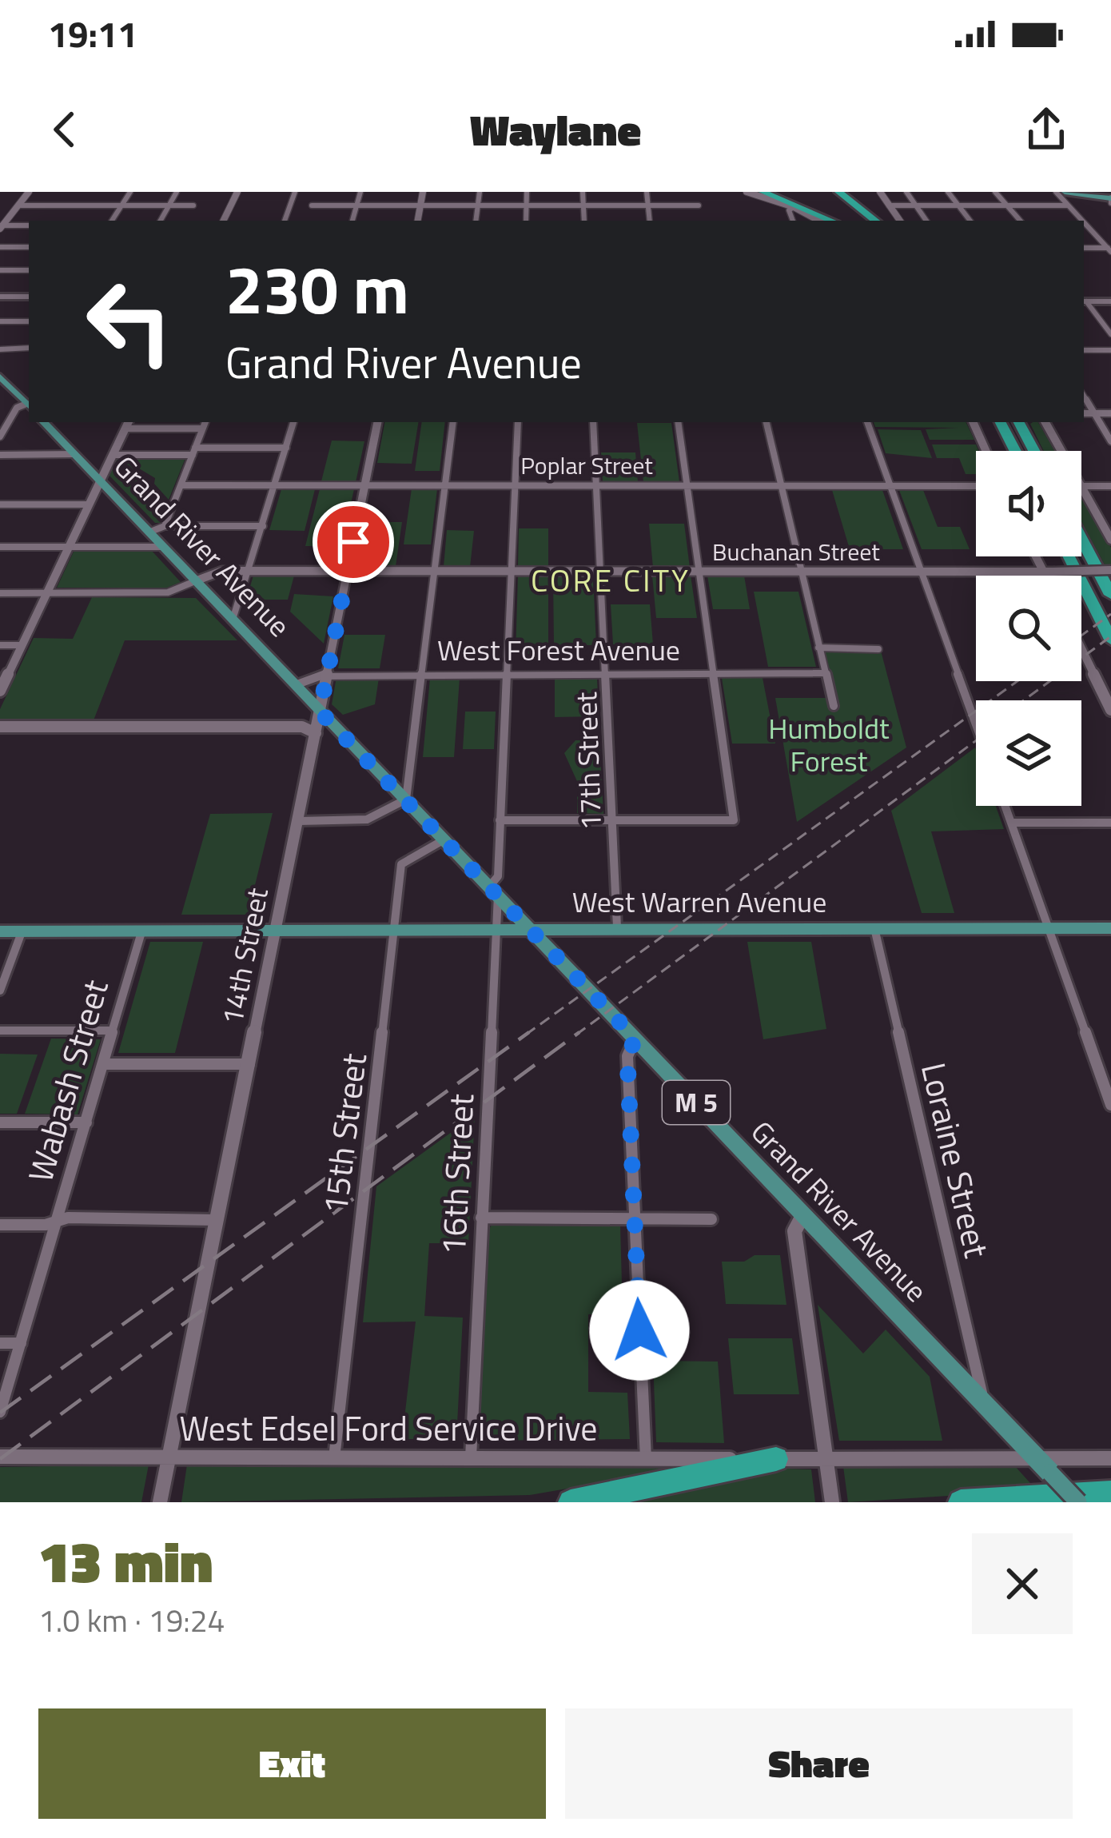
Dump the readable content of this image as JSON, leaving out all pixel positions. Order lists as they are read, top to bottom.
{
  "streets": {
    "main road": ["Grand River Avenue", "West Warren Avenue", "M 5"],
    "street": [
      "Poplar Street",
      "Buchanan Street",
      "West Forest Avenue",
      "17th Street",
      "14th Street",
      "Wabash Street",
      "15th Street",
      "Loraine Street",
      "16th Street",
      "West Edsel Ford Service Drive"
    ]
  },
  "crossings": [
    ["Poplar Street", "17th Street"],
    ["Poplar Street", "14th Street"],
    ["Poplar Street", "16th Street"],
    ["Grand River Avenue", "Buchanan Street"],
    ["Grand River Avenue", "West Forest Avenue"],
    ["Grand River Avenue", "West Warren Avenue"],
    ["Grand River Avenue", "14th Street"],
    ["Grand River Avenue", "15th Street"],
    ["Grand River Avenue", "Loraine Street"],
    ["Grand River Avenue", "16th Street"],
    ["Grand River Avenue", "West Edsel Ford Service Drive"],
    ["Buchanan Street", "17th Street"],
    ["Buchanan Street", "14th Street"],
    ["Buchanan Street", "16th Street"],
    ["West Forest Avenue", "17th Street"],
    ["West Forest Avenue", "14th Street"],
    ["West Forest Avenue", "16th Street"],
    ["17th Street", "West Warren Avenue"],
    ["West Warren Avenue", "14th Street"],
    ["West Warren Avenue", "Wabash Street"],
    ["West Warren Avenue", "15th Street"],
    ["West Warren Avenue", "Loraine Street"],
    ["West Warren Avenue", "16th Street"],
    ["14th Street", "West Edsel Ford Service Drive"],
    ["15th Street", "West Edsel Ford Service Drive"],
    ["16th Street", "West Edsel Ford Service Drive"]
  ],
  "districts": ["CORE CITY"],
  "parks": ["Humboldt Forest"],
  "page": {
    "status": "19:11",
    "header": "Waylane",
    "turn": ["230 m", "Grand River Avenue"],
    "heading": ["13 min", "1.0 km · 19:24"],
    "buttons": ["Exit", "Share"]
  }
}
